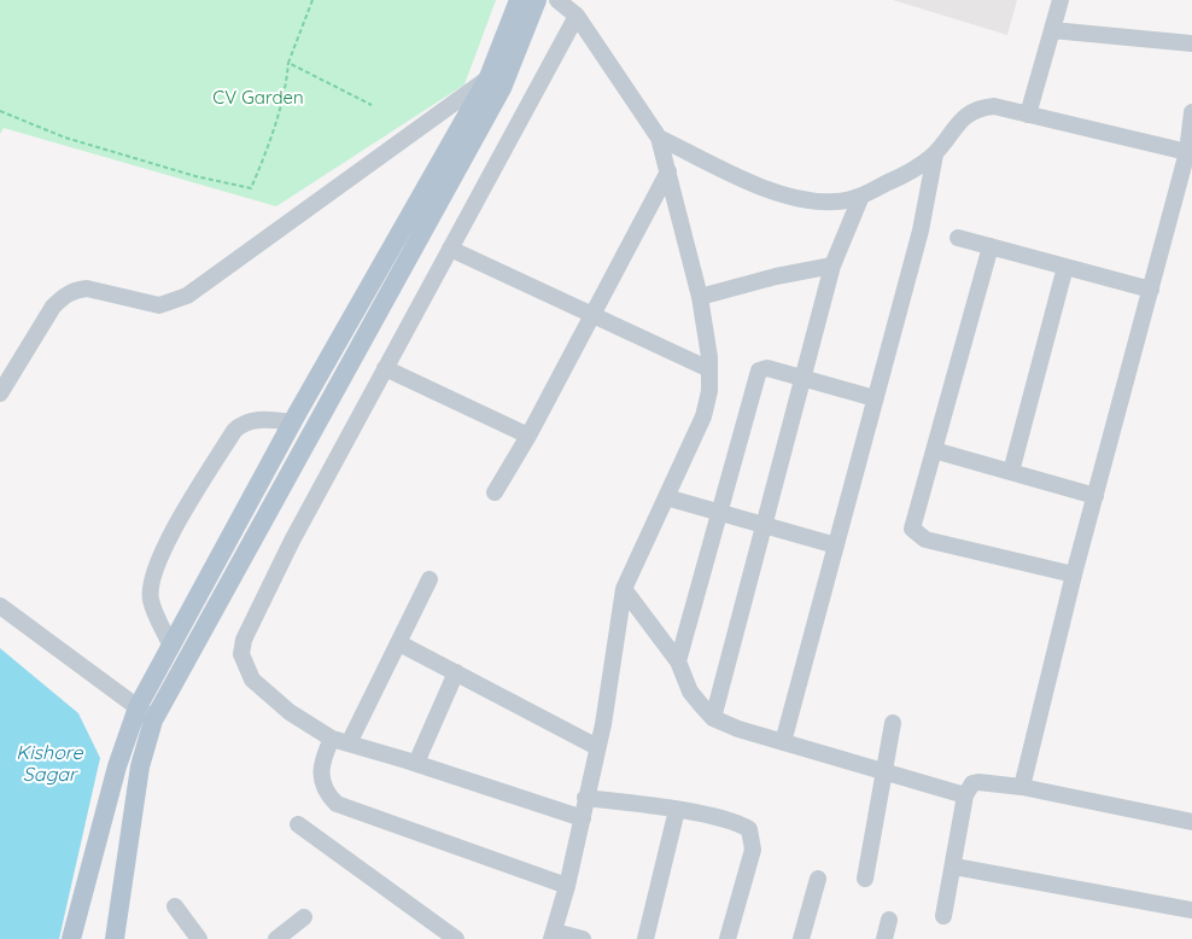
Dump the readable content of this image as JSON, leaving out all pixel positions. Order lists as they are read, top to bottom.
{
  "water": ["Kishore Sagar"],
  "parks": ["CV Garden"]
}
